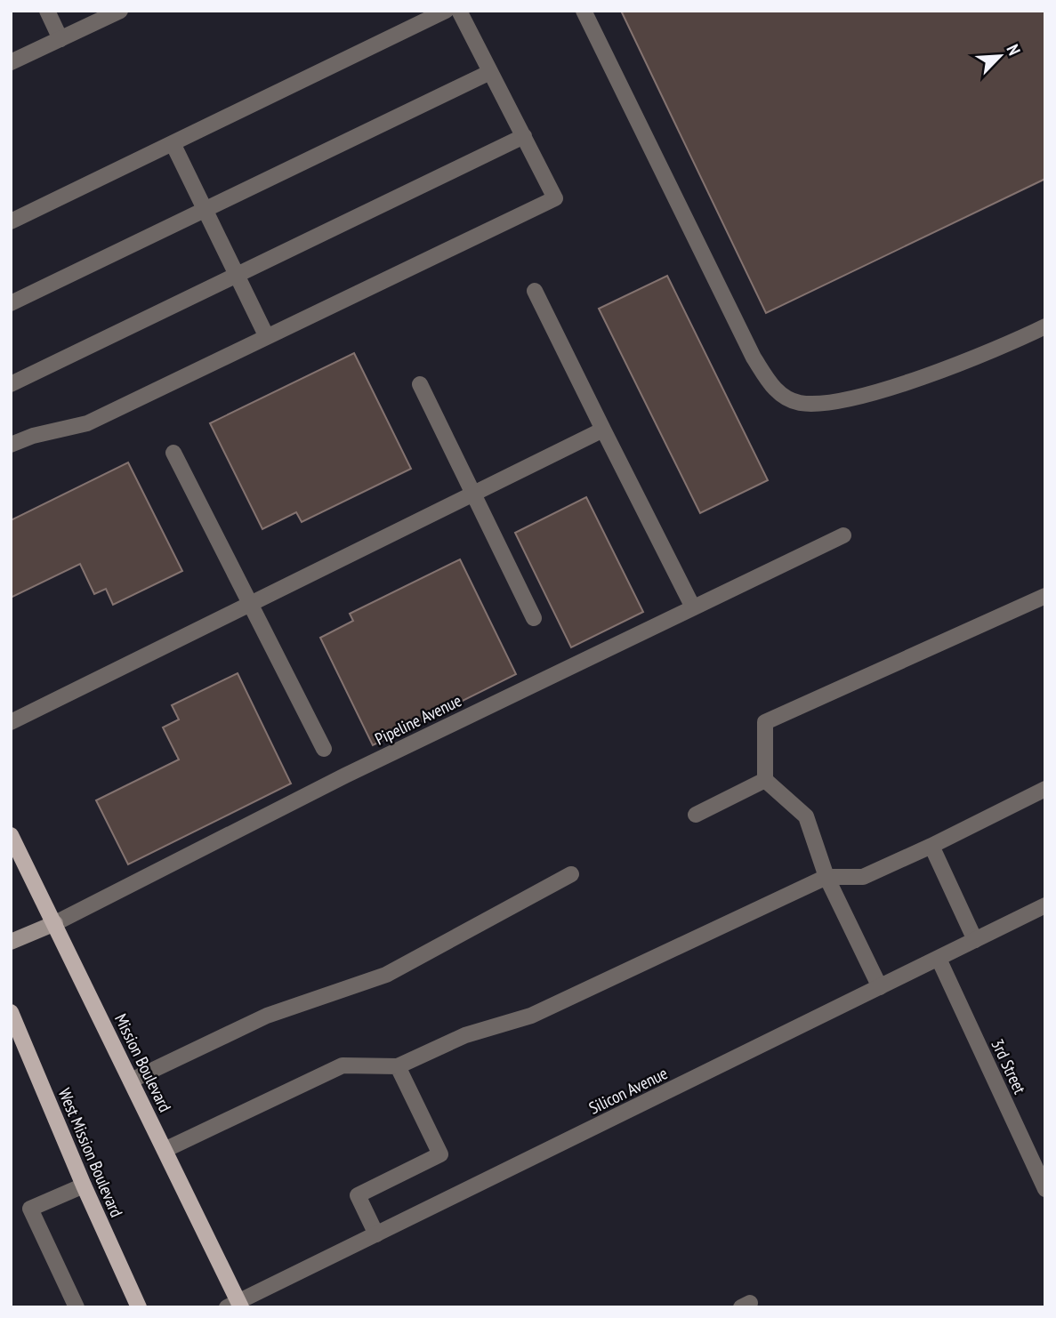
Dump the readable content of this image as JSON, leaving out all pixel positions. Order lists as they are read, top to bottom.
{
  "streets": {
    "main road": ["Mission Boulevard", "West Mission Boulevard"],
    "street": ["Pipeline Avenue", "3rd Street", "Silicon Avenue"]
  },
  "crossings": [
    ["Pipeline Avenue", "Mission Boulevard"],
    ["Mission Boulevard", "Silicon Avenue"],
    ["3rd Street", "Silicon Avenue"]
  ],
  "north": "top right"
}
